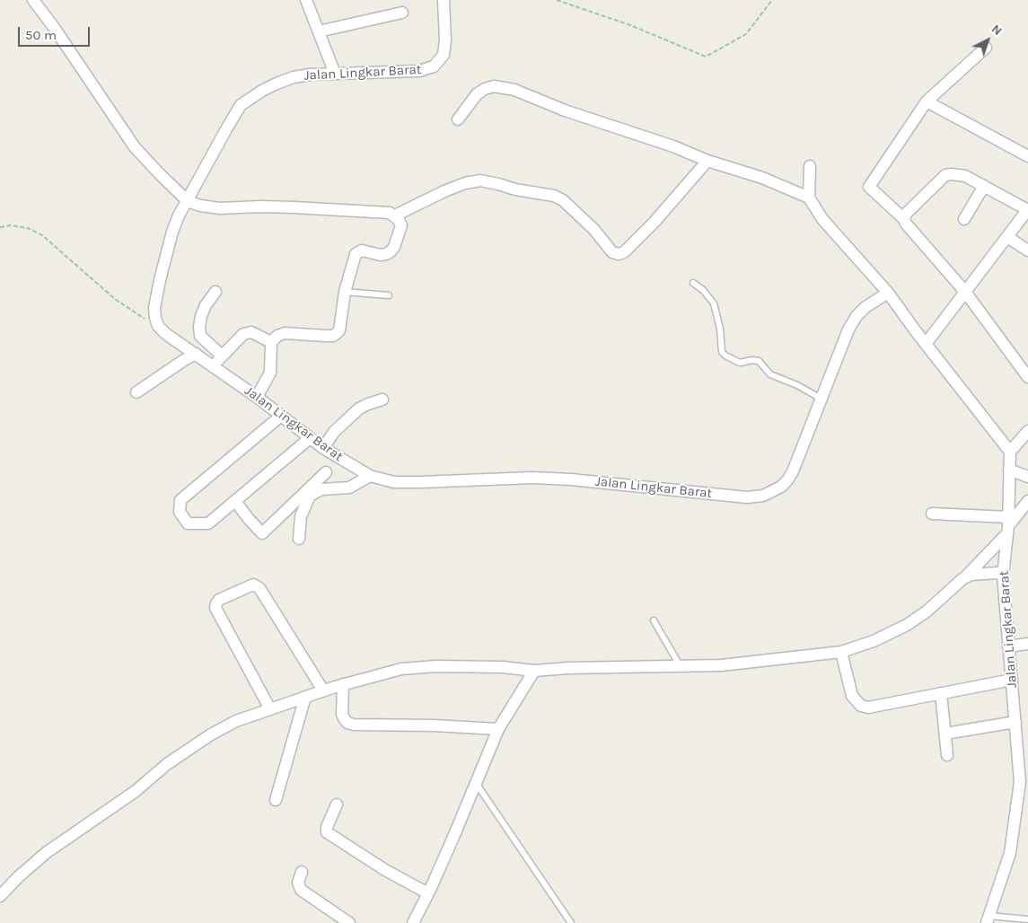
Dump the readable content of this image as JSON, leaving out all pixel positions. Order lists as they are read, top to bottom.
{
  "streets": {
    "street": ["Jalan Lingkar Barat"]
  },
  "scale_bar": "50 m",
  "north": "top right"
}
